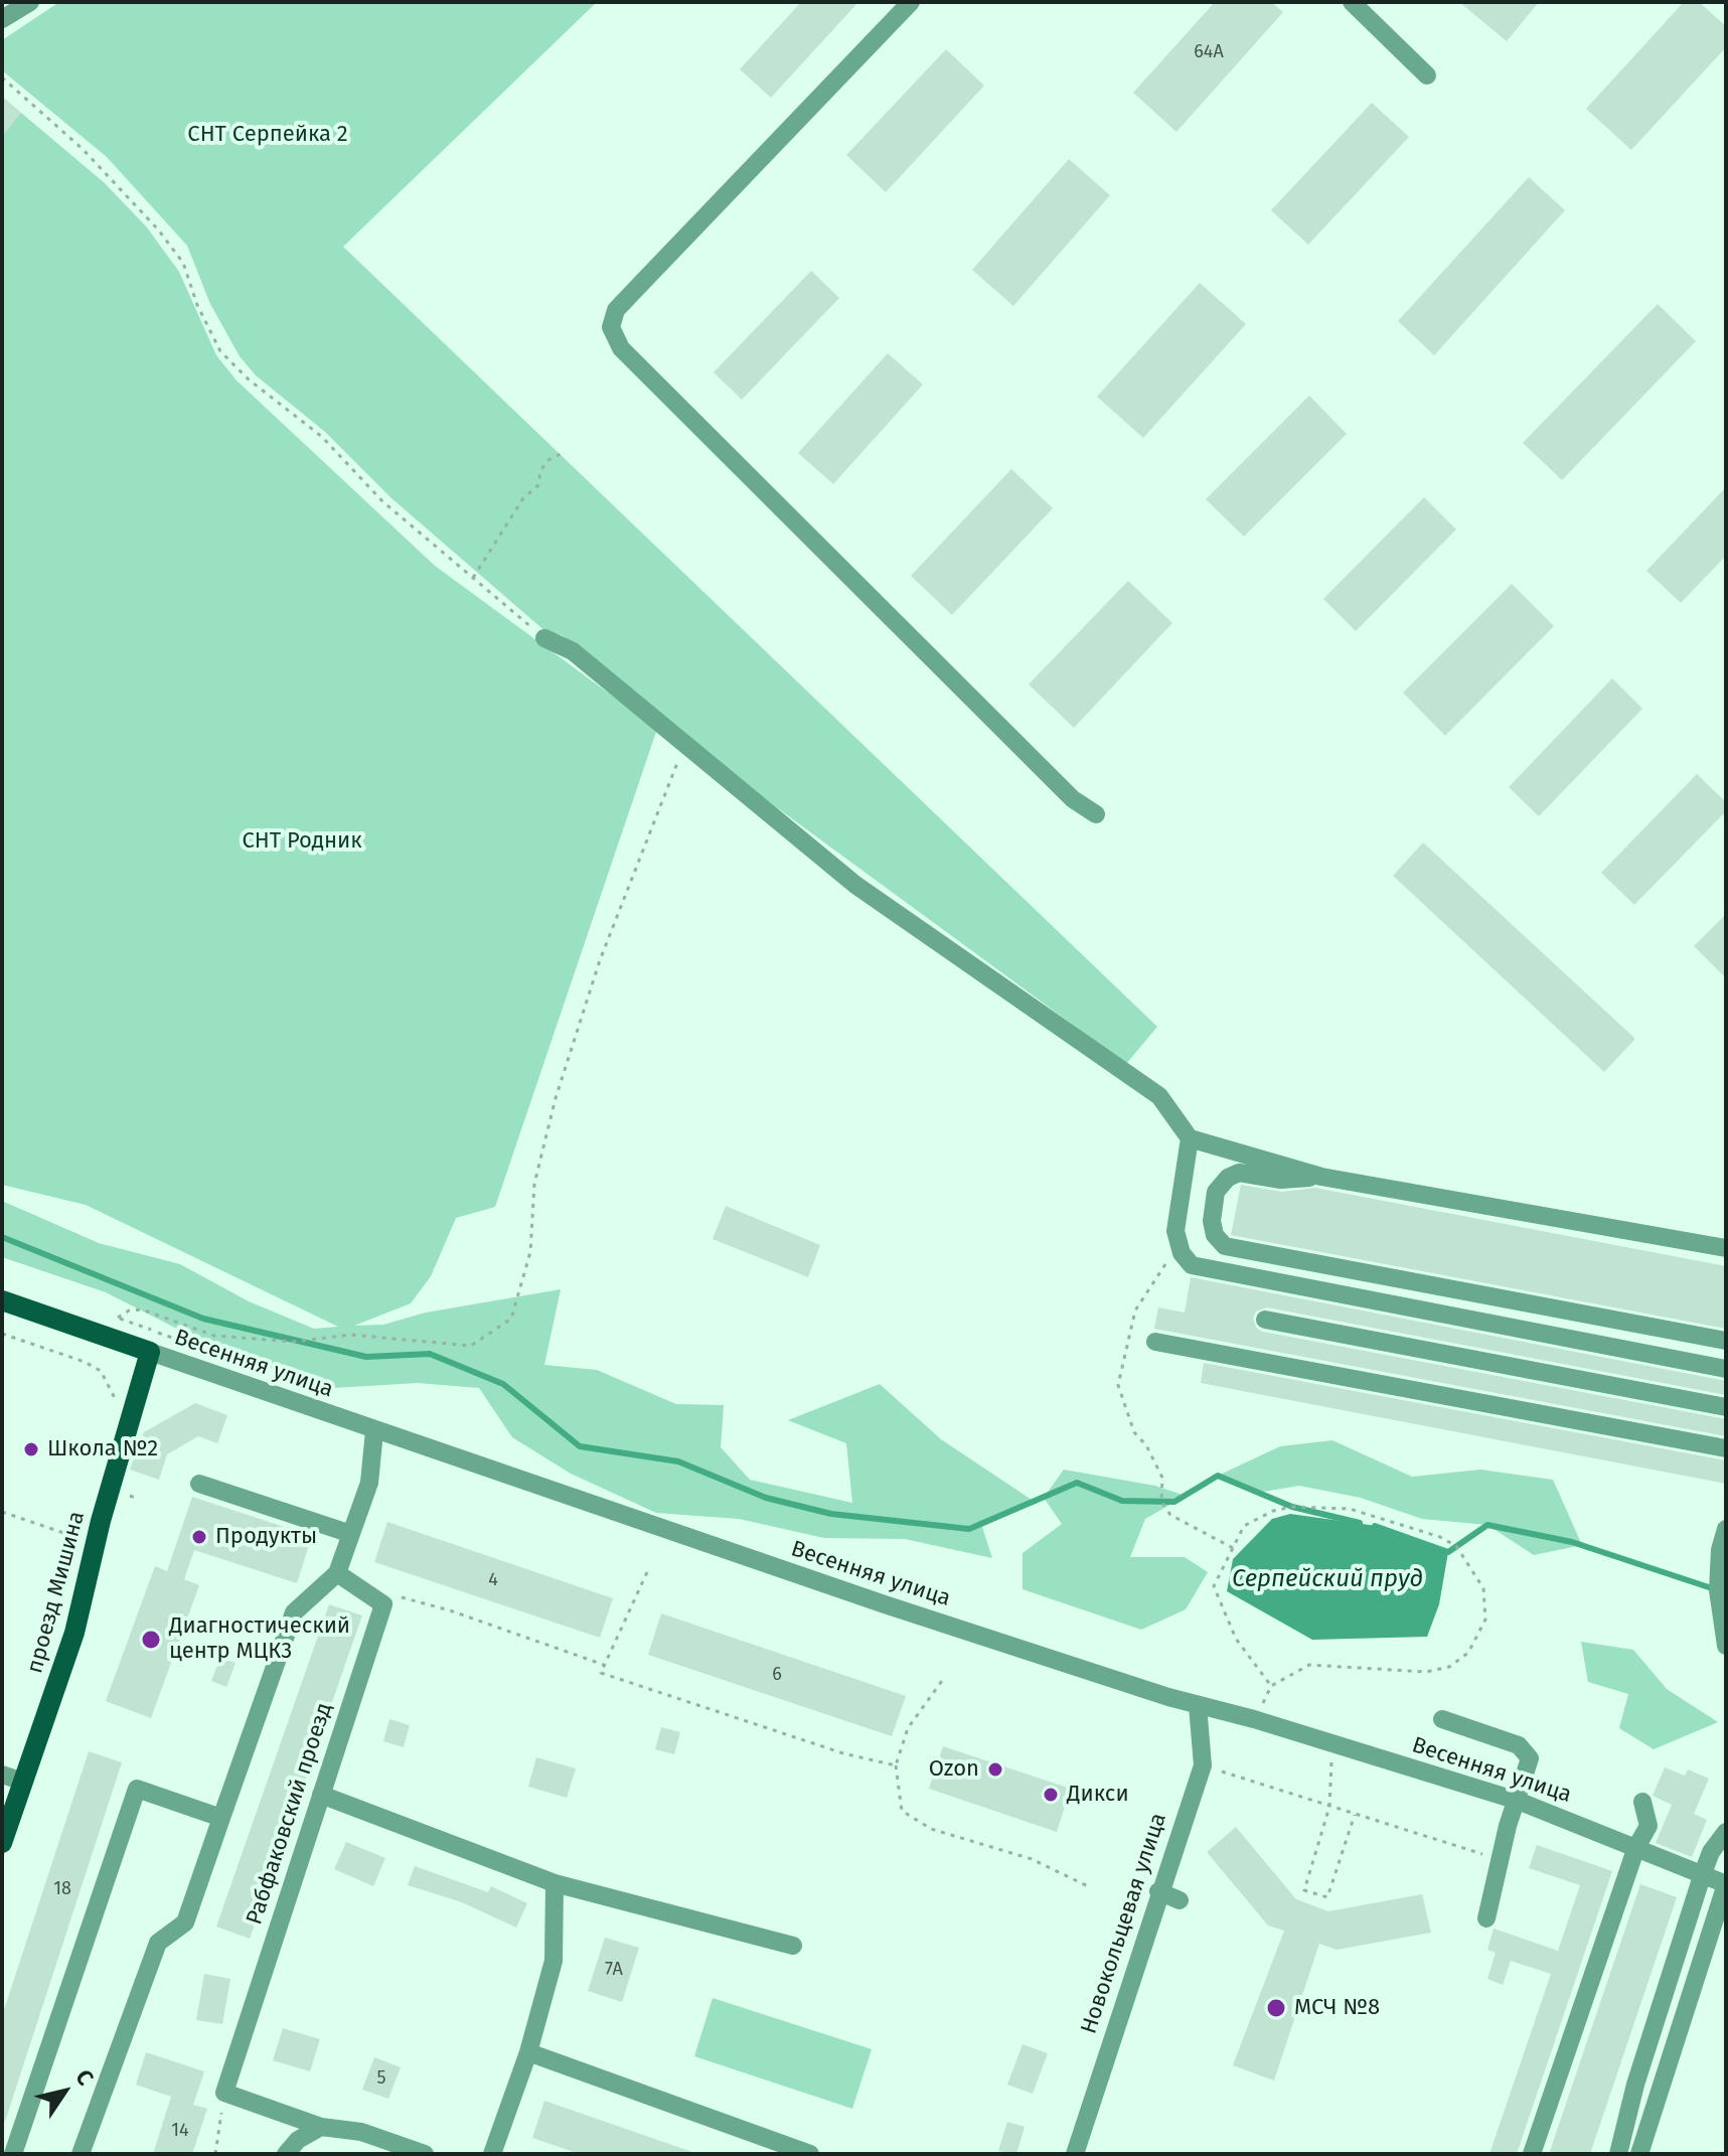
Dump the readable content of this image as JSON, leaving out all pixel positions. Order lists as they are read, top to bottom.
{
  "streets": {
    "main road": ["Весенняя улица", "проезд Мишина"],
    "street": ["Рабфаковский проезд", "Новокольцевая улица"]
  },
  "crossings": [
    ["Весенняя улица", "проезд Мишина"],
    ["Весенняя улица", "Новокольцевая улица"]
  ],
  "water": ["Серпейский пруд"],
  "parks": ["СНТ Серпейка 2", "СНТ Родник"],
  "places": [
    "Школа №2",
    "Продукты",
    "Диагностический центр МЦК3",
    "Ozon",
    "Дикси",
    "МСЧ №8"
  ],
  "house_numbers": [
    "64А",
    "4",
    "6",
    "18",
    "7А",
    "5",
    "14"
  ],
  "north": "top right"
}
